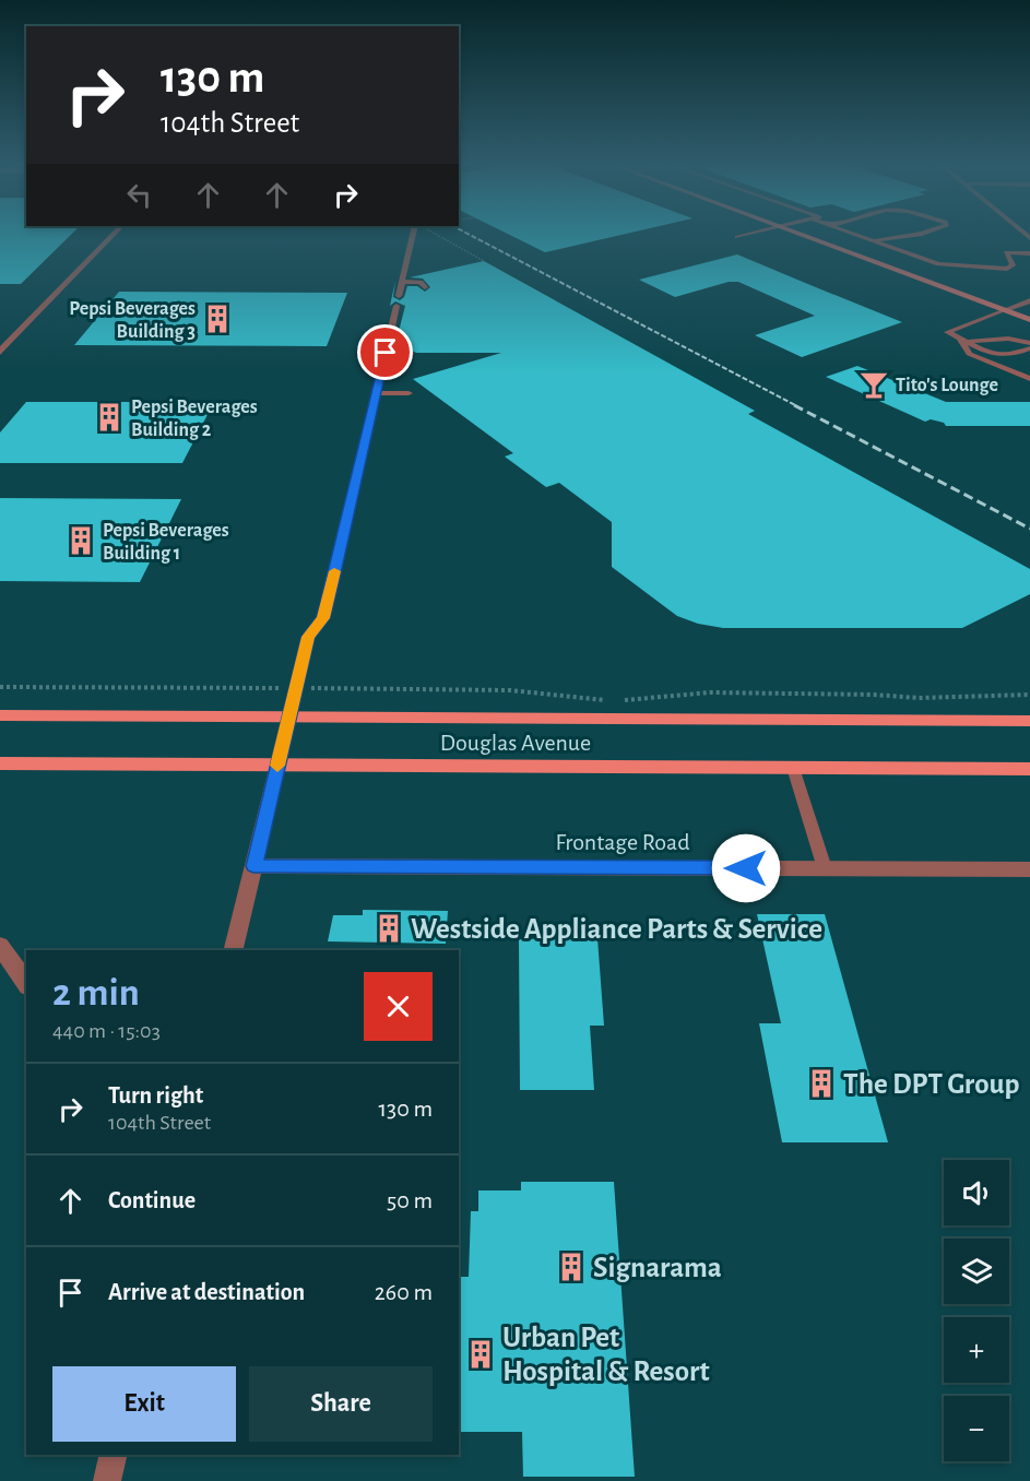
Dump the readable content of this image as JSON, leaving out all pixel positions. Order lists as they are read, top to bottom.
{
  "streets": {
    "main road": ["Douglas Avenue"],
    "street": ["Frontage Road"]
  },
  "places": {
    "building": [
      "Pepsi Beverages Building 3",
      "Pepsi Beverages Building 2",
      "Pepsi Beverages Building 1",
      "Westside Appliance Parts & Service",
      "The DPT Group",
      "Signarama",
      "Urban Pet Hospital & Resort"
    ],
    "bar": ["Tito's Lounge"]
  },
  "page": {
    "turn": ["130 m", "104th Street"],
    "heading": ["2 min", "440 m · 15:03"],
    "list": [
      {
        "name": "Turn right",
        "note": "104th Street",
        "value": "130 m"
      },
      {
        "name": "Continue",
        "value": "50 m"
      },
      {
        "name": "Arrive at destination",
        "value": "260 m"
      }
    ],
    "map_buttons": ["+", "−"],
    "buttons": ["Exit", "Share"]
  }
}
